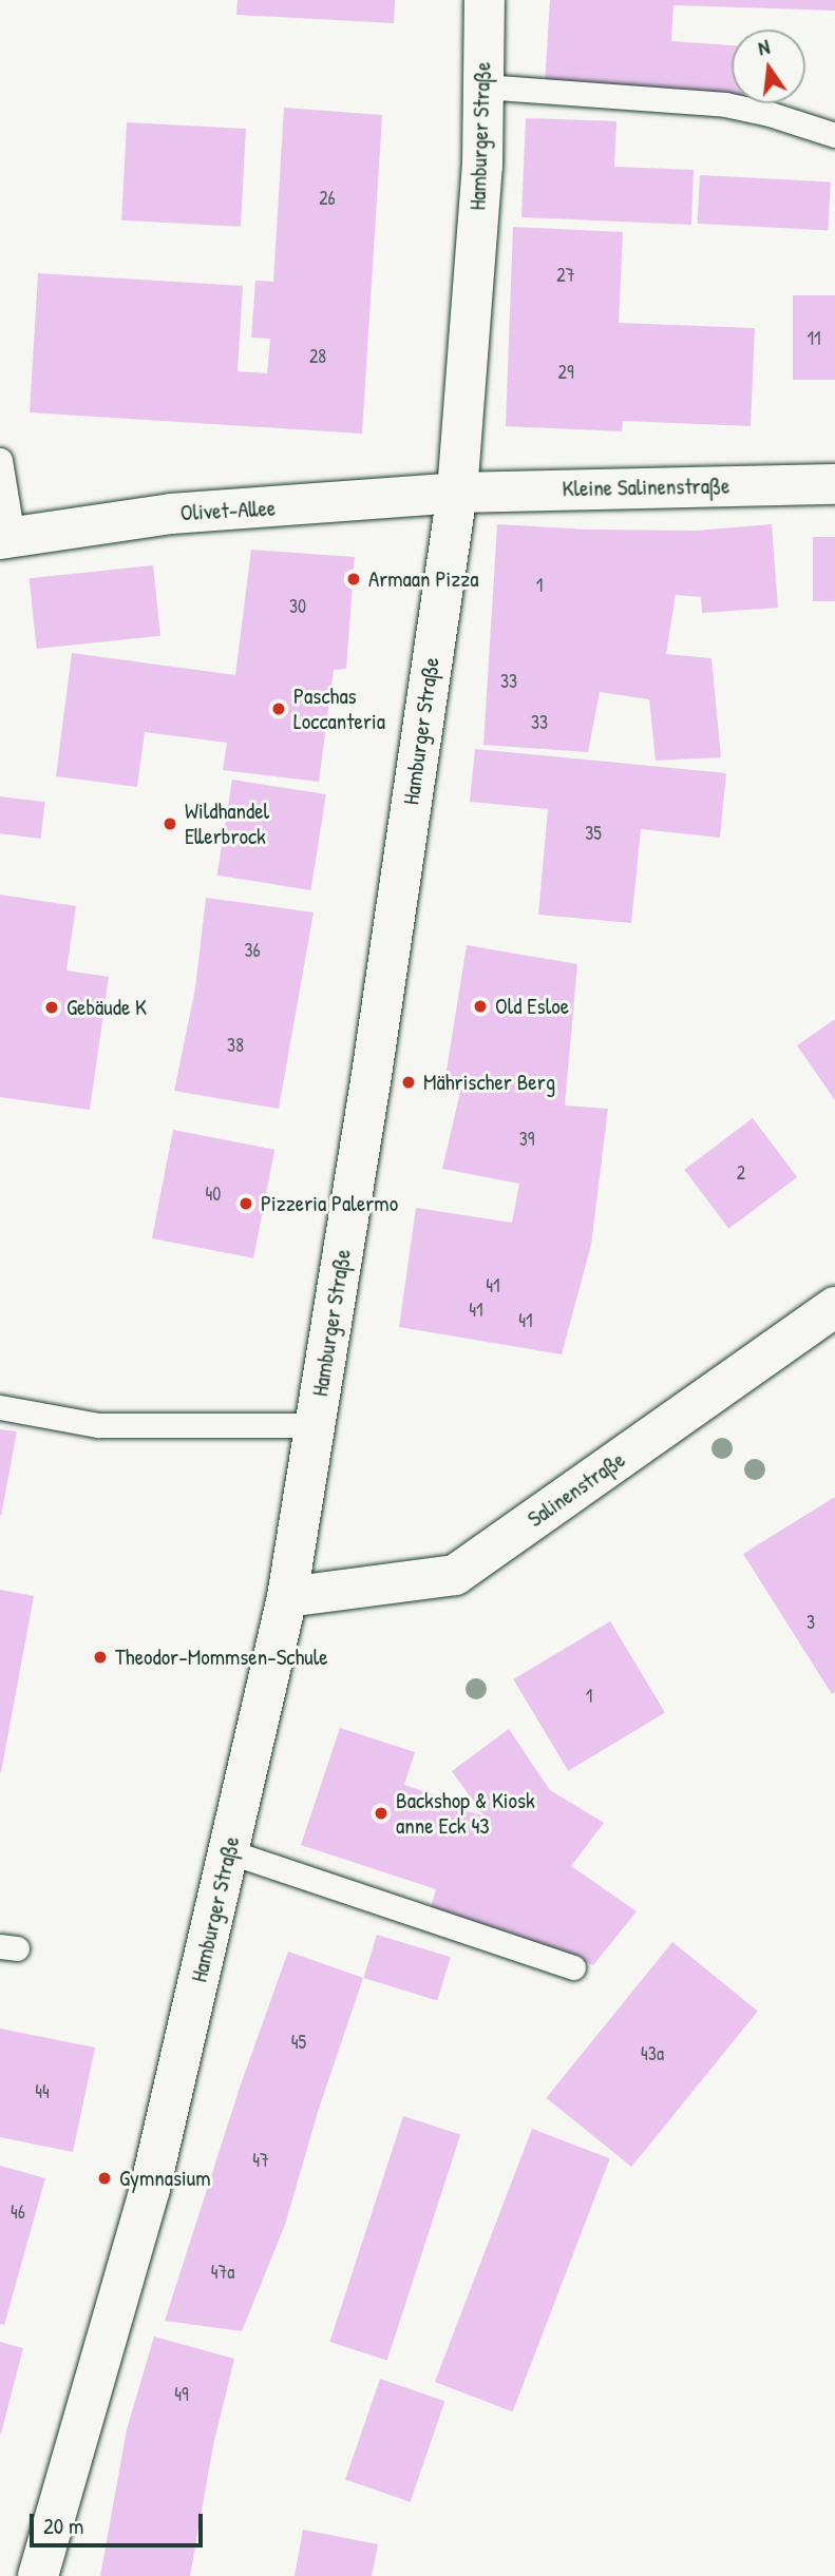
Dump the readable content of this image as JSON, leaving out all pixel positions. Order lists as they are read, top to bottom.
{
  "streets": {
    "street": [
      "Hamburger Straße",
      "Kleine Salinenstraße",
      "Olivet-Allee",
      "Salinenstraße"
    ]
  },
  "crossings": [
    ["Hamburger Straße", "Kleine Salinenstraße"],
    ["Hamburger Straße", "Olivet-Allee"],
    ["Hamburger Straße", "Salinenstraße"],
    ["Kleine Salinenstraße", "Olivet-Allee"]
  ],
  "places": [
    "Armaan Pizza",
    "Paschas Loccanteria",
    "Wildhandel Ellerbrock",
    "Old Esloe",
    "Gebäude K",
    "Mährischer Berg",
    "Pizzeria Palermo",
    "Theodor-Mommsen-Schule",
    "Backshop & Kiosk anne Eck 43",
    "Gymnasium"
  ],
  "house_numbers": [
    "26",
    "27",
    "11",
    "28",
    "29",
    "1",
    "30",
    "33",
    "33",
    "35",
    "36",
    "38",
    "39",
    "2",
    "40",
    "41",
    "41",
    "41",
    "3",
    "1",
    "45",
    "43a",
    "44",
    "47",
    "46",
    "47a",
    "49"
  ],
  "scale_bar": "20 m",
  "north": "top"
}
